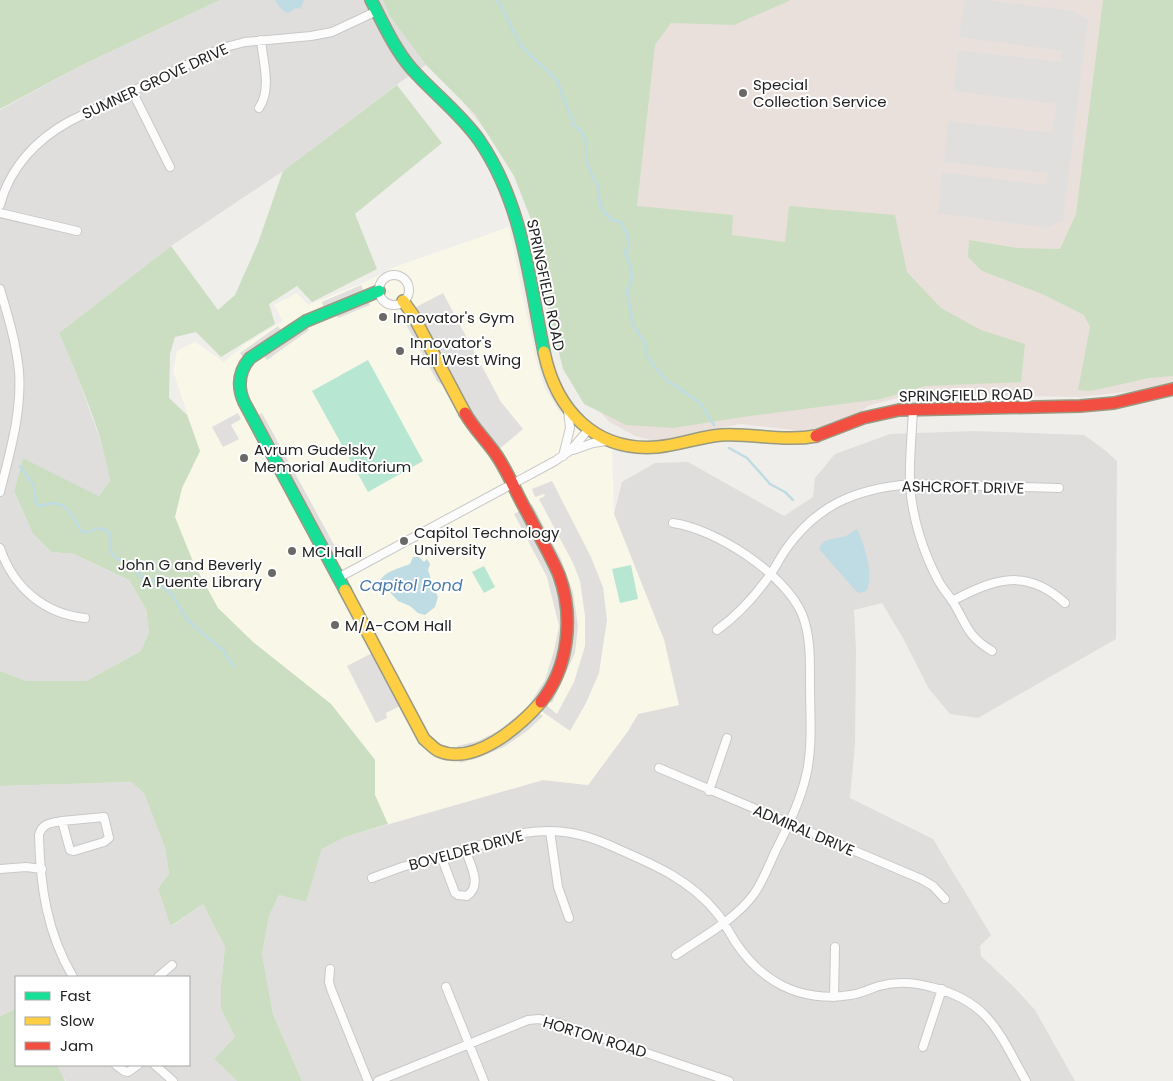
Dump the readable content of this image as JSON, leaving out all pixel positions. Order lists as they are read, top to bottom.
{
  "streets": {
    "street": [
      "SUMNER GROVE DRIVE",
      "SPRINGFIELD ROAD",
      "ASHCROFT DRIVE",
      "ADMIRAL DRIVE",
      "BOVELDER DRIVE",
      "HORTON ROAD"
    ]
  },
  "crossings": [
    ["SUMNER GROVE DRIVE", "SPRINGFIELD ROAD"]
  ],
  "water": ["Capitol Pond"],
  "places": [
    "Special Collection Service",
    "Innovator's Gym",
    "Innovator's Hall West Wing",
    "Avrum Gudelsky Memorial Auditorium",
    "Capitol Technology University",
    "MCI Hall",
    "John G and Beverly A Puente Library",
    "M/A-COM Hall"
  ],
  "legend": ["Fast", "Slow", "Jam"]
}
